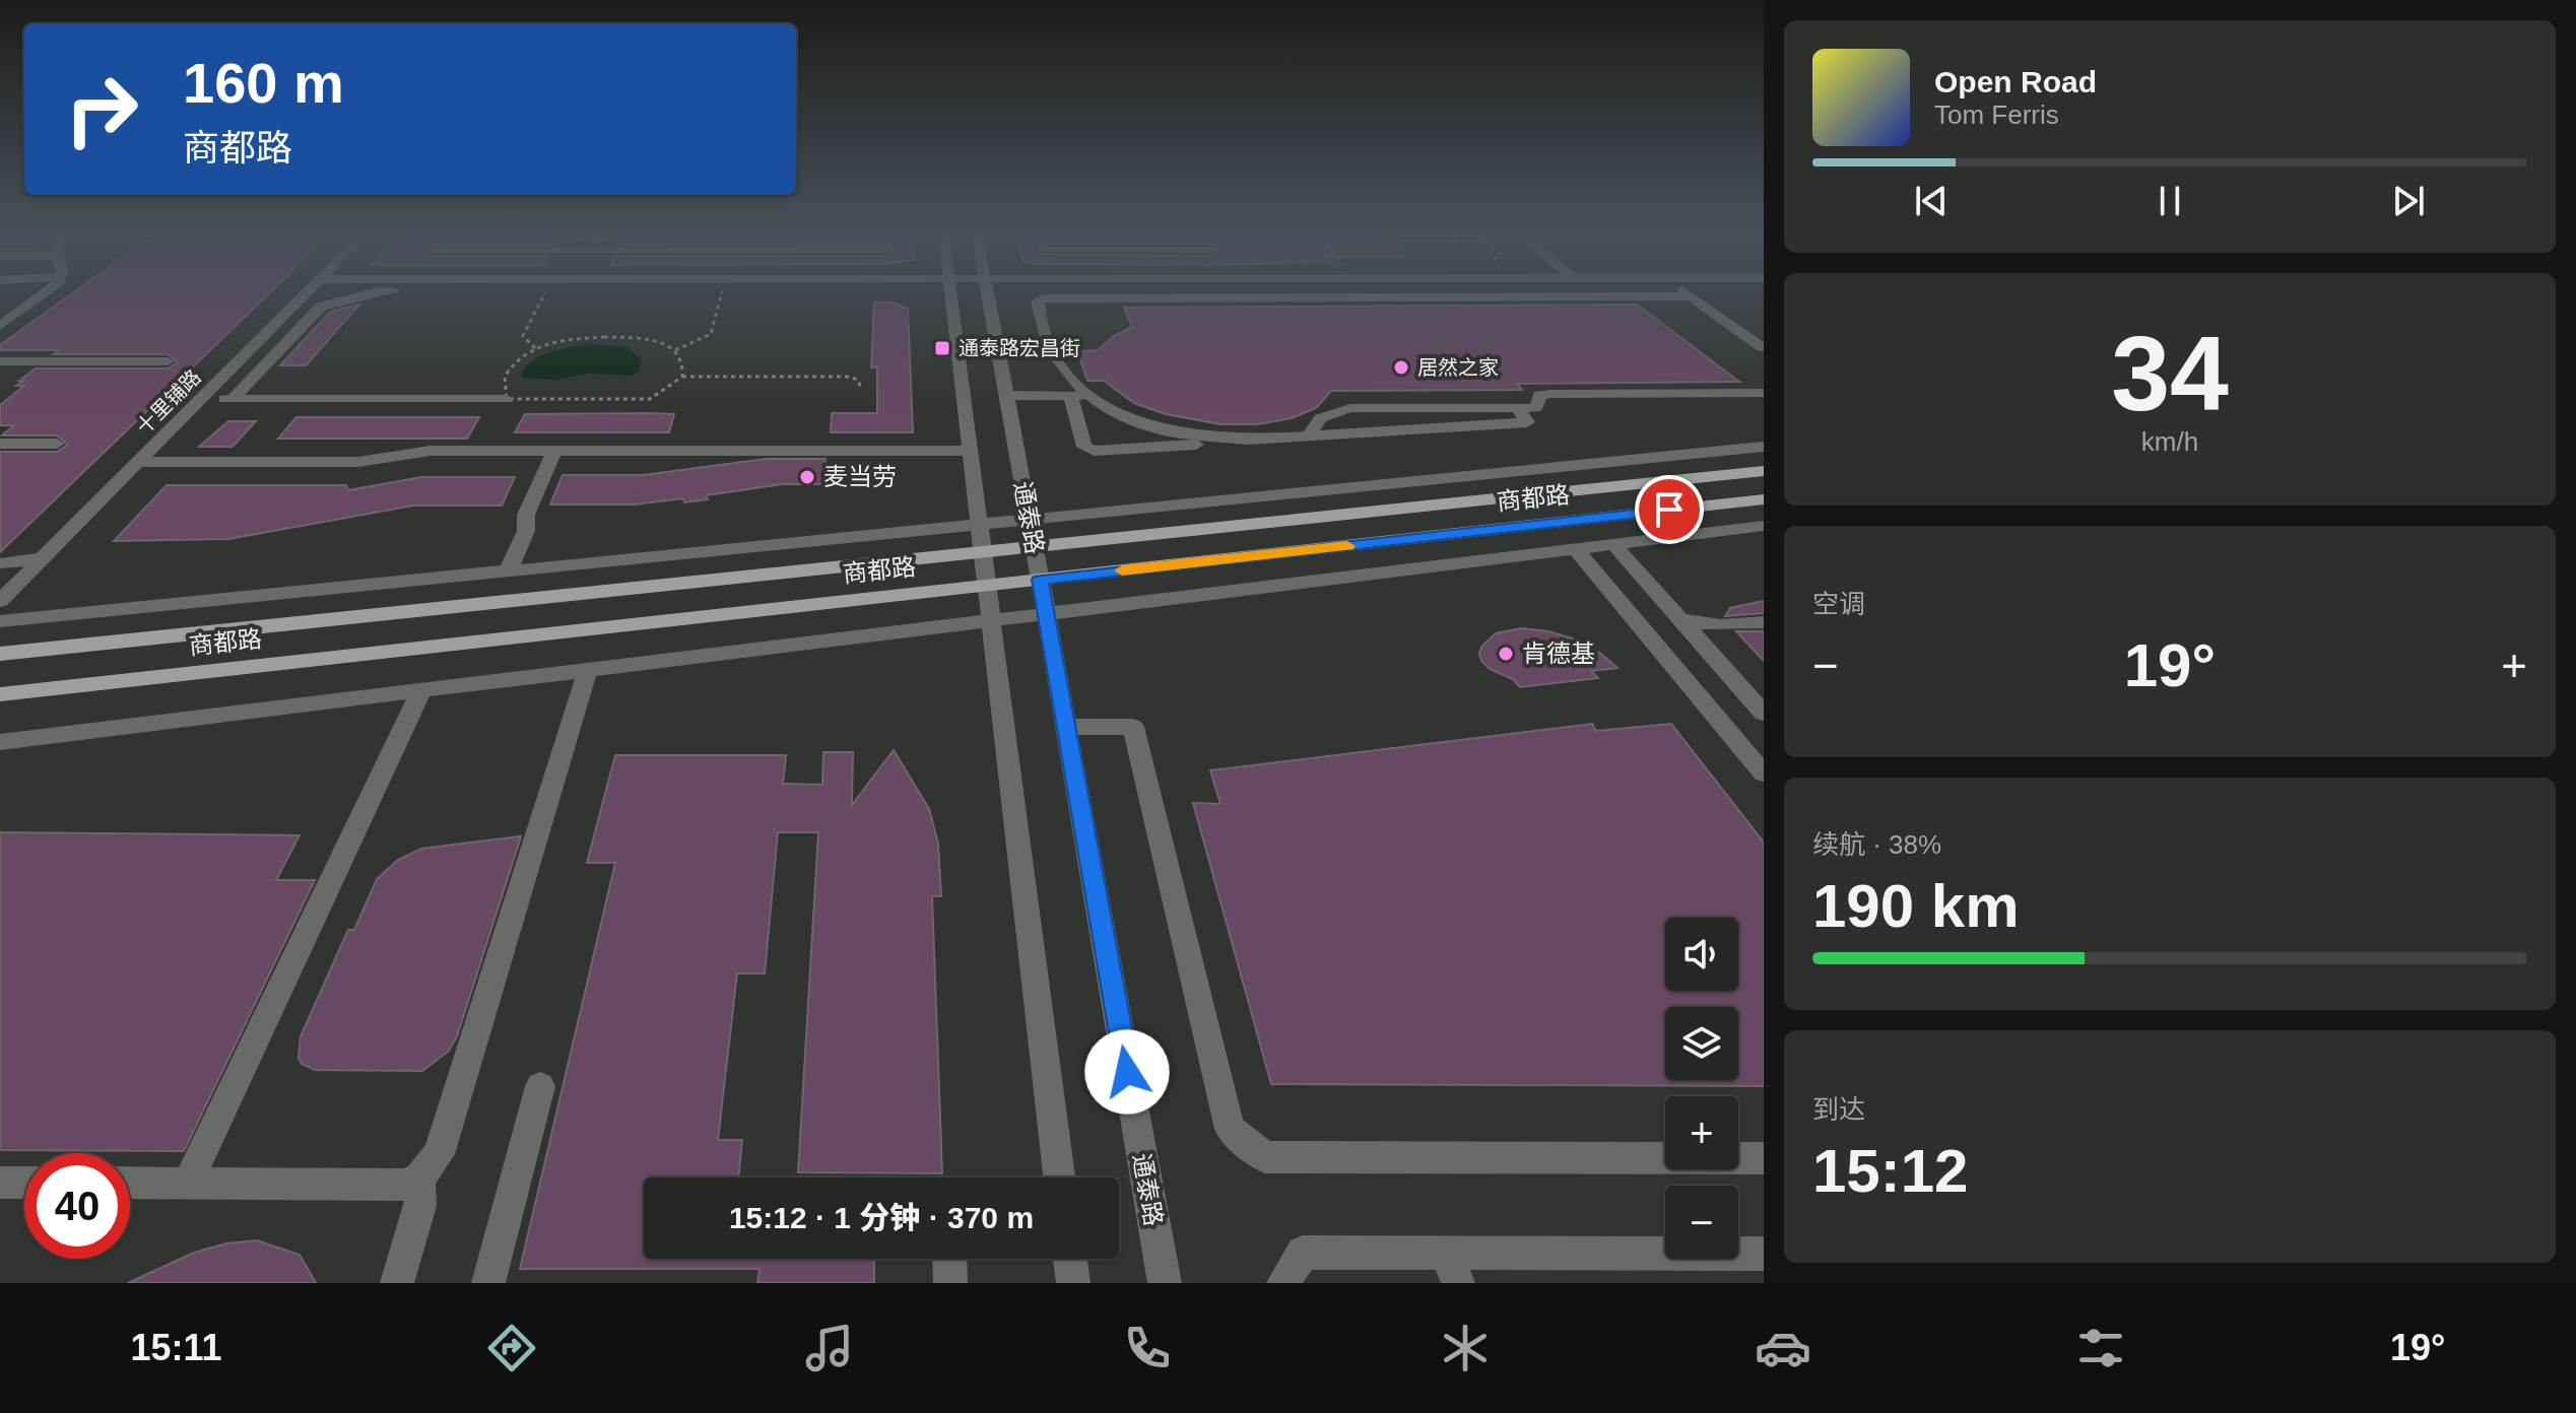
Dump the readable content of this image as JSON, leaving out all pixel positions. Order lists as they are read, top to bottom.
{
  "streets": {
    "main road": ["商都路"],
    "street": ["十里铺路", "通泰路"]
  },
  "crossings": [
    ["商都路", "通泰路"]
  ],
  "places": {
    "transit": ["通泰路宏昌街"],
    "other": ["居然之家", "麦当劳", "肯德基"]
  },
  "page": {
    "turn": ["160 m", "商都路"],
    "song": ["Open Road", "Tom Ferris"],
    "tile": [
      ["34", "km/h"],
      "空调",
      ["续航 · 38%", "190 km"],
      ["到达", "15:12"]
    ],
    "heat": ["−", "19°", "+"],
    "map_buttons": ["+", "−"],
    "limit": "40",
    "trip": "15:12 · 1 分钟 · 370 m",
    "tabs": ["15:11", "19°"]
  }
}
